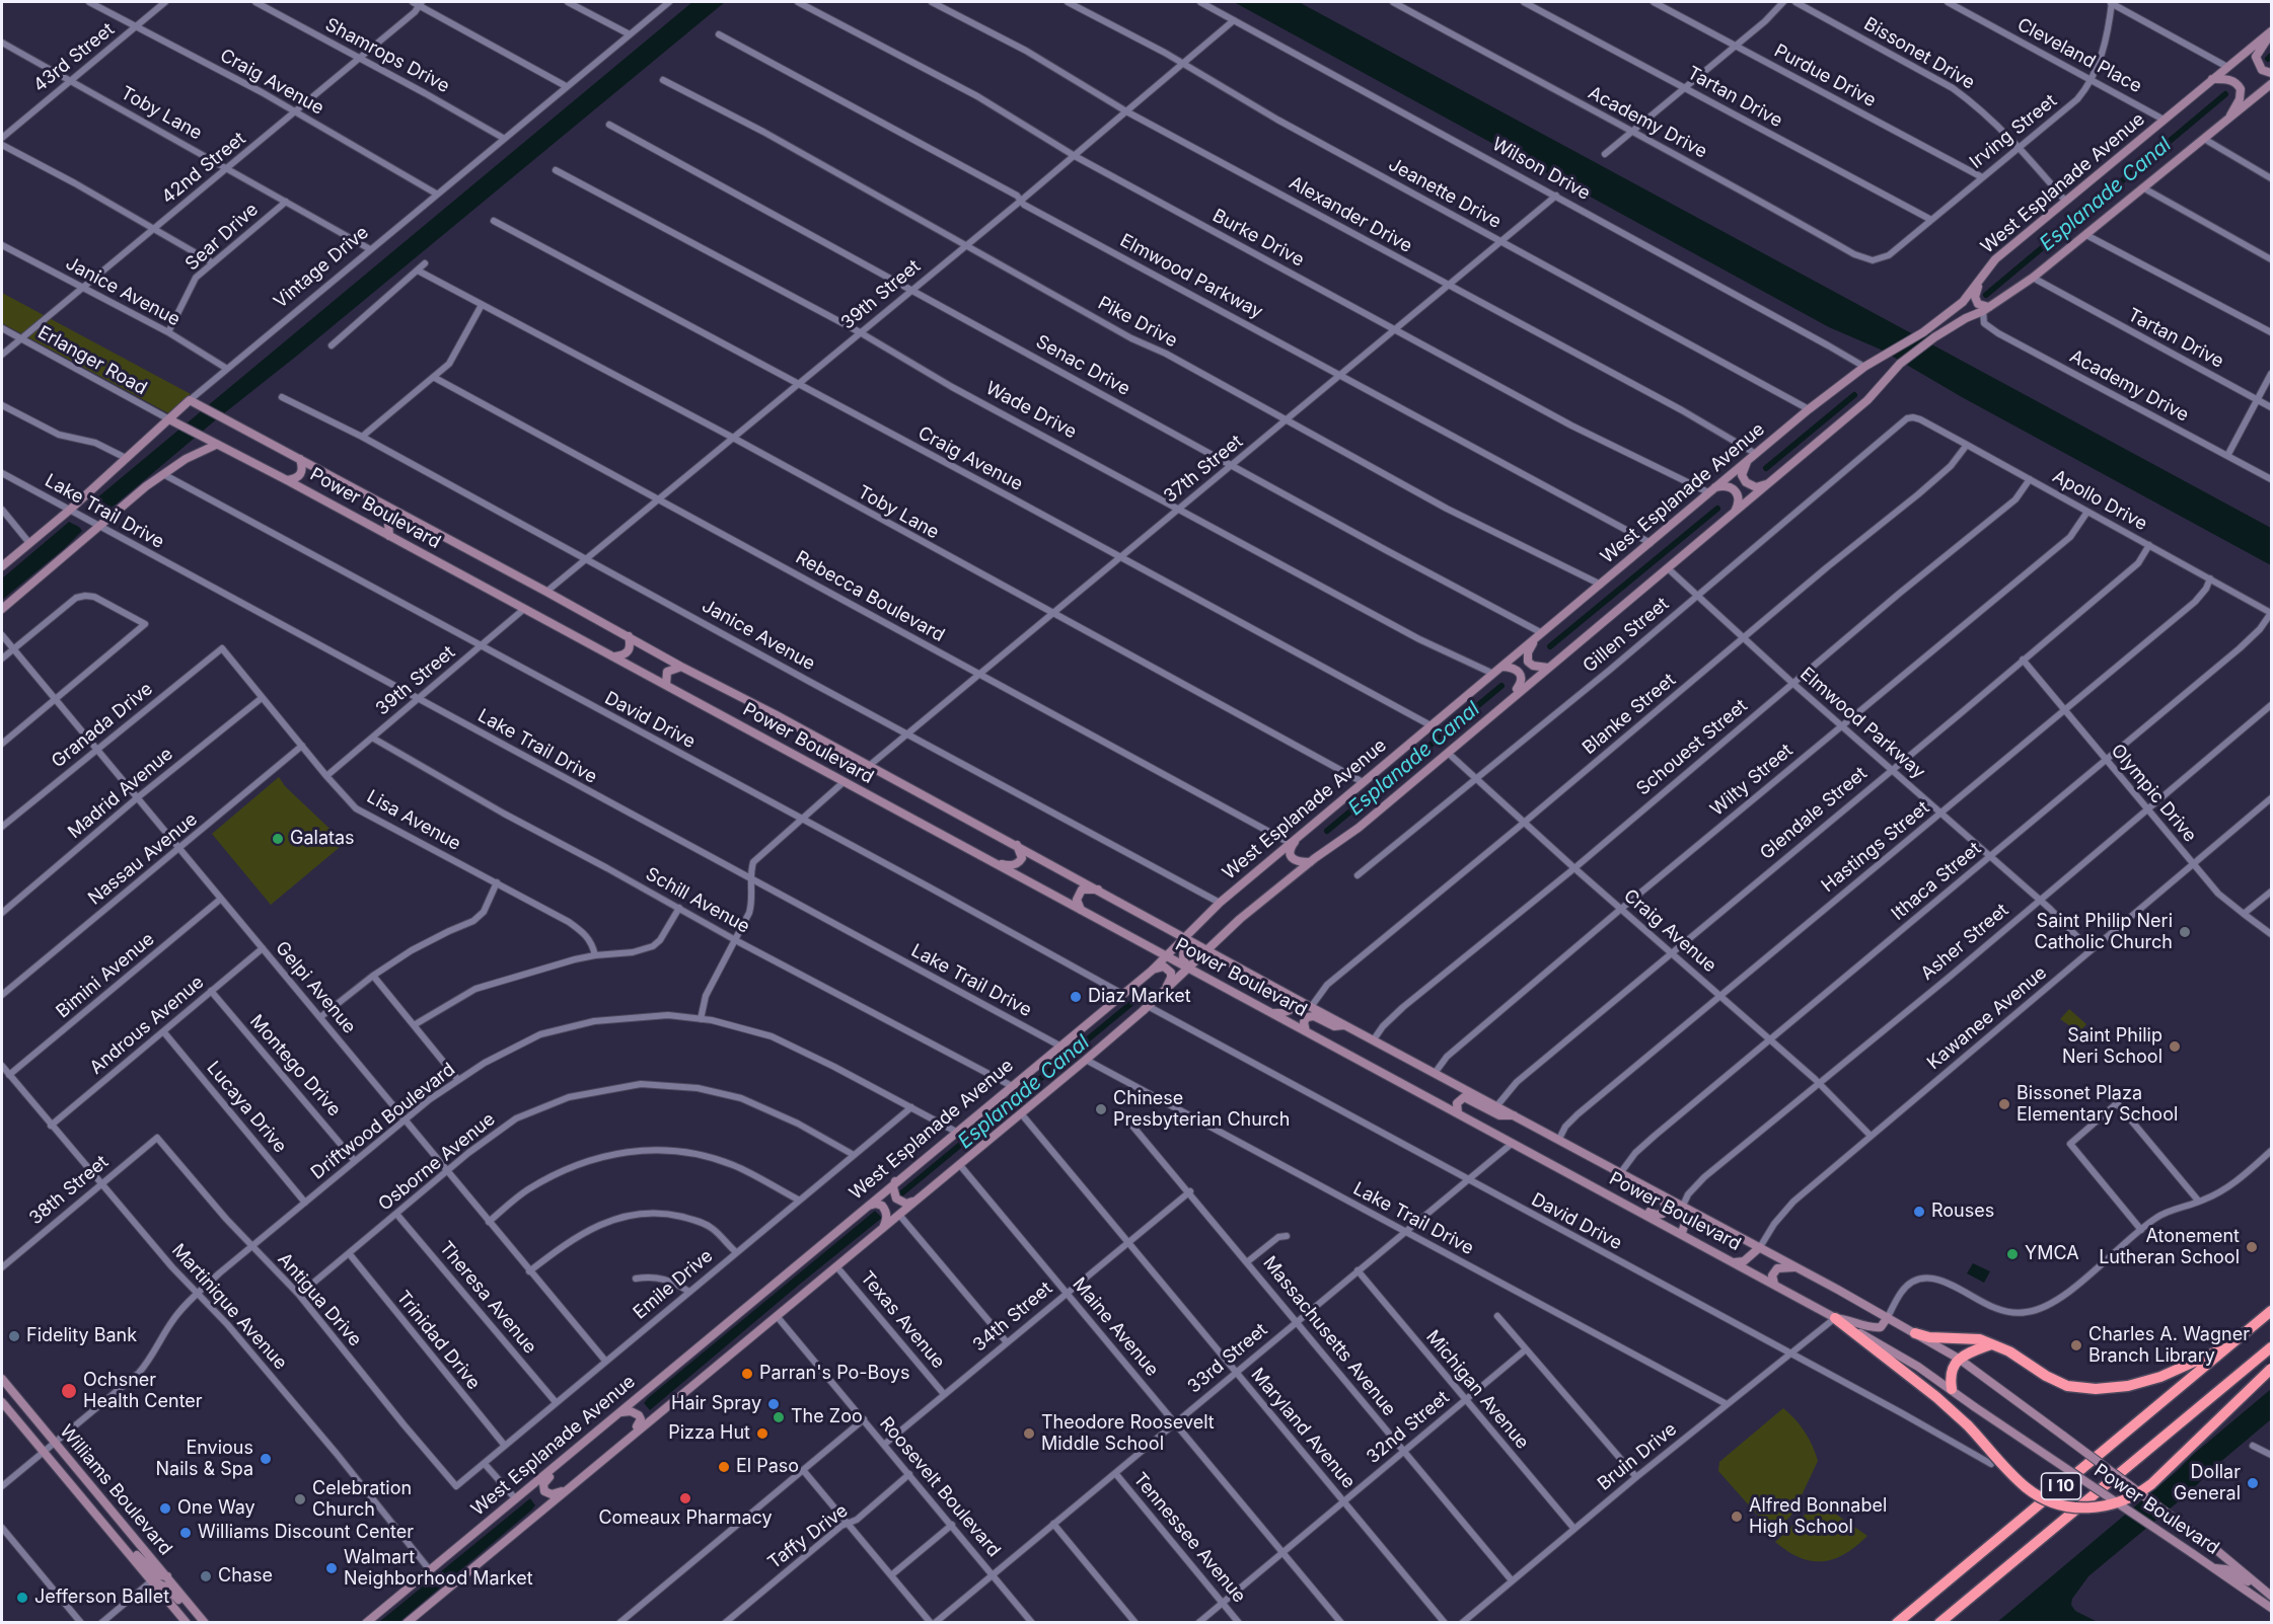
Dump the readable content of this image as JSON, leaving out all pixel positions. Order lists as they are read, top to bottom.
{
  "streets": {
    "highway": ["I 10"],
    "main road": [
      "West Esplanade Avenue",
      "Vintage Drive",
      "Power Boulevard",
      "Williams Boulevard"
    ],
    "street": [
      "Bissonet Drive",
      "Shamrops Drive",
      "Cleveland Place",
      "43rd Street",
      "Purdue Drive",
      "Craig Avenue",
      "Tartan Drive",
      "Toby Lane",
      "Academy Drive",
      "Irving Street",
      "42nd Street",
      "Wilson Drive",
      "Jeanette Drive",
      "Alexander Drive",
      "Sear Drive",
      "Burke Drive",
      "Elmwood Parkway",
      "Janice Avenue",
      "39th Street",
      "Pike Drive",
      "Erlanger Road",
      "Senac Drive",
      "Wade Drive",
      "37th Street",
      "Apollo Drive",
      "Lake Trail Drive",
      "Rebecca Boulevard",
      "Gillen Street",
      "Blanke Street",
      "David Drive",
      "Granada Drive",
      "Schouest Street",
      "Wilty Street",
      "Madrid Avenue",
      "Olympic Drive",
      "Glendale Street",
      "Lisa Avenue",
      "Hastings Street",
      "Nassau Avenue",
      "Ithaca Street",
      "Schill Avenue",
      "Asher Street",
      "Bimini Avenue",
      "Gelpi Avenue",
      "Kawanee Avenue",
      "Androus Avenue",
      "Montego Drive",
      "Lucaya Drive",
      "Driftwood Boulevard",
      "Osborne Avenue",
      "38th Street",
      "Emile Drive",
      "Theresa Avenue",
      "Antigua Drive",
      "Martinique Avenue",
      "34th Street",
      "Texas Avenue",
      "Maine Avenue",
      "Massachusetts Avenue",
      "Trinidad Drive",
      "33rd Street",
      "Michigan Avenue",
      "32nd Street",
      "Maryland Avenue",
      "Bruin Drive",
      "Roosevelt Boulevard",
      "Taffy Drive",
      "Tennessee Avenue"
    ]
  },
  "crossings": [
    ["Bissonet Drive", "Irving Street"],
    ["Bissonet Drive", "West Esplanade Avenue"],
    ["Shamrops Drive", "42nd Street"],
    ["Shamrops Drive", "Vintage Drive"],
    ["Cleveland Place", "Irving Street"],
    ["Cleveland Place", "West Esplanade Avenue"],
    ["43rd Street", "Craig Avenue"],
    ["43rd Street", "Toby Lane"],
    ["Purdue Drive", "Irving Street"],
    ["Craig Avenue", "42nd Street"],
    ["Craig Avenue", "West Esplanade Avenue"],
    ["Craig Avenue", "Vintage Drive"],
    ["Craig Avenue", "39th Street"],
    ["Craig Avenue", "37th Street"],
    ["Craig Avenue", "Gillen Street"],
    ["Craig Avenue", "Blanke Street"],
    ["Craig Avenue", "Schouest Street"],
    ["Craig Avenue", "Wilty Street"],
    ["Craig Avenue", "Glendale Street"],
    ["Craig Avenue", "Hastings Street"],
    ["Craig Avenue", "Ithaca Street"],
    ["Craig Avenue", "Asher Street"],
    ["Craig Avenue", "Kawanee Avenue"],
    ["Tartan Drive", "Irving Street"],
    ["Toby Lane", "42nd Street"],
    ["Toby Lane", "West Esplanade Avenue"],
    ["Toby Lane", "Sear Drive"],
    ["Toby Lane", "Vintage Drive"],
    ["Toby Lane", "39th Street"],
    ["Toby Lane", "37th Street"],
    ["Academy Drive", "Irving Street"],
    ["42nd Street", "Janice Avenue"],
    ["42nd Street", "Erlanger Road"],
    ["Wilson Drive", "West Esplanade Avenue"],
    ["Wilson Drive", "39th Street"],
    ["Wilson Drive", "37th Street"],
    ["West Esplanade Avenue", "Jeanette Drive"],
    ["West Esplanade Avenue", "Alexander Drive"],
    ["West Esplanade Avenue", "Burke Drive"],
    ["West Esplanade Avenue", "Elmwood Parkway"],
    ["West Esplanade Avenue", "Janice Avenue"],
    ["West Esplanade Avenue", "Pike Drive"],
    ["West Esplanade Avenue", "Senac Drive"],
    ["West Esplanade Avenue", "Wade Drive"],
    ["West Esplanade Avenue", "Power Boulevard"],
    ["West Esplanade Avenue", "Lake Trail Drive"],
    ["West Esplanade Avenue", "Rebecca Boulevard"],
    ["West Esplanade Avenue", "David Drive"],
    ["West Esplanade Avenue", "Schill Avenue"],
    ["West Esplanade Avenue", "Driftwood Boulevard"],
    ["West Esplanade Avenue", "Martinique Avenue"],
    ["Jeanette Drive", "39th Street"],
    ["Jeanette Drive", "37th Street"],
    ["Alexander Drive", "39th Street"],
    ["Alexander Drive", "37th Street"],
    ["Sear Drive", "Janice Avenue"],
    ["Burke Drive", "39th Street"],
    ["Burke Drive", "37th Street"],
    ["Vintage Drive", "Janice Avenue"],
    ["Vintage Drive", "Erlanger Road"],
    ["Vintage Drive", "Power Boulevard"],
    ["Vintage Drive", "Lake Trail Drive"],
    ["Elmwood Parkway", "39th Street"],
    ["Elmwood Parkway", "37th Street"],
    ["Elmwood Parkway", "Gillen Street"],
    ["Elmwood Parkway", "Blanke Street"],
    ["Elmwood Parkway", "Schouest Street"],
    ["Elmwood Parkway", "Wilty Street"],
    ["Elmwood Parkway", "Glendale Street"],
    ["Elmwood Parkway", "Hastings Street"],
    ["Elmwood Parkway", "Ithaca Street"],
    ["Elmwood Parkway", "Asher Street"],
    ["Elmwood Parkway", "Kawanee Avenue"],
    ["Janice Avenue", "39th Street"],
    ["Janice Avenue", "37th Street"],
    ["39th Street", "Pike Drive"],
    ["39th Street", "Senac Drive"],
    ["39th Street", "Wade Drive"],
    ["39th Street", "Power Boulevard"],
    ["39th Street", "Lake Trail Drive"],
    ["39th Street", "Rebecca Boulevard"],
    ["39th Street", "David Drive"],
    ["39th Street", "Lisa Avenue"],
    ["39th Street", "Schill Avenue"],
    ["Pike Drive", "37th Street"],
    ["Erlanger Road", "Power Boulevard"],
    ["Senac Drive", "37th Street"],
    ["Wade Drive", "37th Street"],
    ["37th Street", "Power Boulevard"],
    ["37th Street", "Rebecca Boulevard"],
    ["Apollo Drive", "Gillen Street"],
    ["Apollo Drive", "Blanke Street"],
    ["Apollo Drive", "Schouest Street"],
    ["Apollo Drive", "Wilty Street"],
    ["Apollo Drive", "Glendale Street"],
    ["Apollo Drive", "Hastings Street"],
    ["Apollo Drive", "Ithaca Street"],
    ["Power Boulevard", "Blanke Street"],
    ["Power Boulevard", "Schouest Street"],
    ["Power Boulevard", "Wilty Street"],
    ["Power Boulevard", "Glendale Street"],
    ["Power Boulevard", "Hastings Street"],
    ["Power Boulevard", "Ithaca Street"],
    ["Power Boulevard", "Asher Street"],
    ["Power Boulevard", "Kawanee Avenue"],
    ["Power Boulevard", "33rd Street"],
    ["Power Boulevard", "Bruin Drive"],
    ["Lake Trail Drive", "33rd Street"],
    ["Lake Trail Drive", "Bruin Drive"],
    ["David Drive", "33rd Street"],
    ["David Drive", "Bruin Drive"],
    ["Granada Drive", "Lisa Avenue"],
    ["Granada Drive", "Gelpi Avenue"],
    ["Madrid Avenue", "Lisa Avenue"],
    ["Madrid Avenue", "Gelpi Avenue"],
    ["Olympic Drive", "Glendale Street"],
    ["Olympic Drive", "Hastings Street"],
    ["Olympic Drive", "Ithaca Street"],
    ["Olympic Drive", "Asher Street"],
    ["Olympic Drive", "Kawanee Avenue"],
    ["Lisa Avenue", "Nassau Avenue"],
    ["Nassau Avenue", "Gelpi Avenue"],
    ["Bimini Avenue", "Gelpi Avenue"],
    ["Bimini Avenue", "Martinique Avenue"],
    ["Gelpi Avenue", "Androus Avenue"],
    ["Gelpi Avenue", "Driftwood Boulevard"],
    ["Gelpi Avenue", "Osborne Avenue"],
    ["Gelpi Avenue", "Emile Drive"],
    ["Androus Avenue", "Montego Drive"],
    ["Androus Avenue", "Lucaya Drive"],
    ["Androus Avenue", "Martinique Avenue"],
    ["Montego Drive", "Driftwood Boulevard"],
    ["Lucaya Drive", "Driftwood Boulevard"],
    ["Driftwood Boulevard", "Emile Drive"],
    ["Driftwood Boulevard", "Antigua Drive"],
    ["Driftwood Boulevard", "Martinique Avenue"],
    ["Driftwood Boulevard", "Williams Boulevard"],
    ["Osborne Avenue", "Emile Drive"],
    ["Osborne Avenue", "Theresa Avenue"],
    ["Osborne Avenue", "Antigua Drive"],
    ["Osborne Avenue", "Trinidad Drive"],
    ["38th Street", "Antigua Drive"],
    ["38th Street", "Martinique Avenue"],
    ["Emile Drive", "Theresa Avenue"],
    ["Emile Drive", "Antigua Drive"],
    ["Emile Drive", "Trinidad Drive"],
    ["34th Street", "Texas Avenue"],
    ["34th Street", "Maine Avenue"],
    ["34th Street", "Massachusetts Avenue"],
    ["34th Street", "Maryland Avenue"],
    ["34th Street", "Roosevelt Boulevard"],
    ["Maine Avenue", "33rd Street"],
    ["Maine Avenue", "32nd Street"],
    ["Massachusetts Avenue", "33rd Street"],
    ["Massachusetts Avenue", "32nd Street"],
    ["Massachusetts Avenue", "Bruin Drive"],
    ["33rd Street", "Michigan Avenue"],
    ["33rd Street", "Maryland Avenue"],
    ["33rd Street", "Roosevelt Boulevard"],
    ["33rd Street", "Tennessee Avenue"],
    ["Michigan Avenue", "32nd Street"],
    ["Michigan Avenue", "Bruin Drive"],
    ["32nd Street", "Maryland Avenue"],
    ["32nd Street", "Tennessee Avenue"],
    ["Roosevelt Boulevard", "Taffy Drive"]
  ],
  "water": ["Esplanade Canal"],
  "places": [
    "Galatas",
    "Saint Philip Neri Catholic Church",
    "Diaz Market",
    "Saint Philip Neri School",
    "Bissonet Plaza Elementary School",
    "Chinese Presbyterian Church",
    "Rouses",
    "Atonement Lutheran School",
    "YMCA",
    "Fidelity Bank",
    "Charles A. Wagner Branch Library",
    "Parran's Po-Boys",
    "Ochsner Health Center",
    "Hair Spray",
    "The Zoo",
    "Pizza Hut",
    "Theodore Roosevelt Middle School",
    "Envious Nails & Spa",
    "El Paso",
    "Dollar General",
    "Comeaux Pharmacy",
    "Celebration Church",
    "One Way",
    "Alfred Bonnabel High School",
    "Williams Discount Center",
    "Walmart Neighborhood Market",
    "Chase",
    "Jefferson Ballet"
  ]
}
